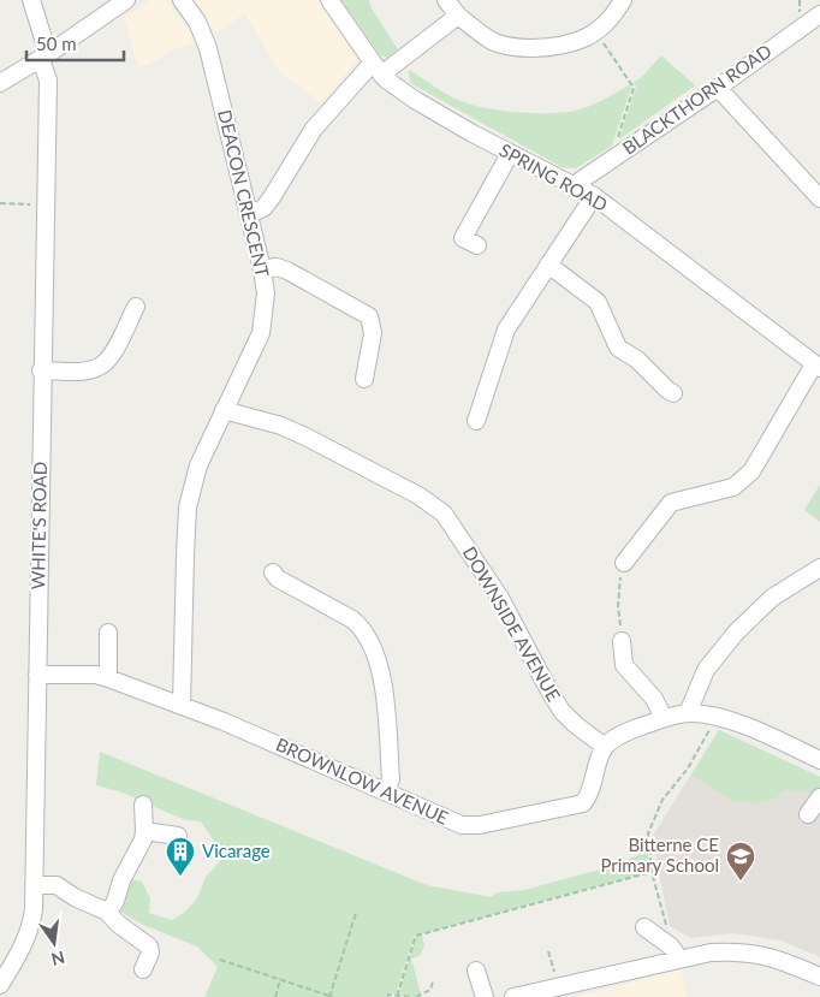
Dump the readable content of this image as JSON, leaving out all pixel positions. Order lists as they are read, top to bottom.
{
  "streets": {
    "street": [
      "BLACKTHORN ROAD",
      "SPRING ROAD",
      "DEACON CRESCENT",
      "WHITE'S ROAD",
      "DOWNSIDE AVENUE",
      "BROWNLOW AVENUE"
    ]
  },
  "crossings": [
    ["BLACKTHORN ROAD", "SPRING ROAD"],
    ["DEACON CRESCENT", "DOWNSIDE AVENUE"],
    ["DEACON CRESCENT", "BROWNLOW AVENUE"],
    ["WHITE'S ROAD", "BROWNLOW AVENUE"],
    ["DOWNSIDE AVENUE", "BROWNLOW AVENUE"]
  ],
  "places": {
    "building": ["Vicarage"],
    "school or university": ["Bitterne CE Primary School"]
  },
  "scale_bar": "50 m",
  "north": "bottom"
}
